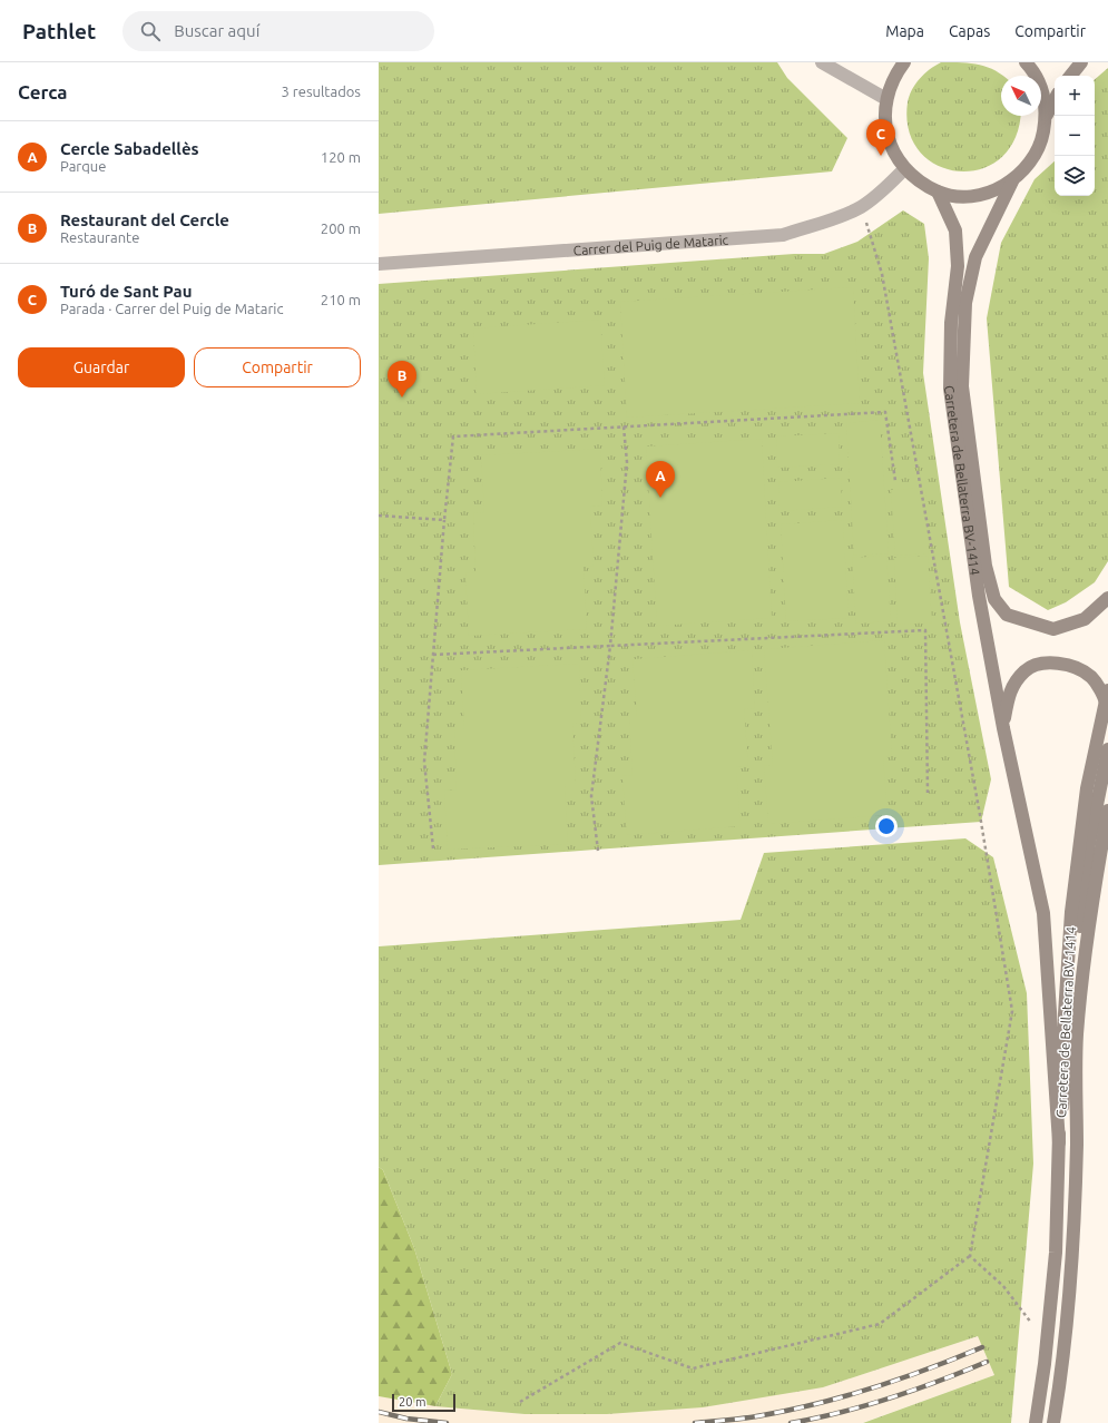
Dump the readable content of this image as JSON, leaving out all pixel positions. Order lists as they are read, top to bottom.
{
  "streets": {
    "street": ["Carrer del Puig de Mataric", "Carretera de Bellaterra BV-1414"]
  },
  "scale_bar": "20 m",
  "north": "top left",
  "page": {
    "header": "Pathlet",
    "search": "Buscar aquí",
    "nav": ["Mapa", "Capas", "Compartir"],
    "heading": ["Cerca", "3 resultados"],
    "map_buttons": ["+", "−"],
    "pins": ["C", "B", "A"],
    "list": [
      {
        "mark": "A",
        "name": "Cercle Sabadellès",
        "note": "Parque",
        "value": "120 m"
      },
      {
        "mark": "B",
        "name": "Restaurant del Cercle",
        "note": "Restaurante",
        "value": "200 m"
      },
      {
        "mark": "C",
        "name": "Turó de Sant Pau",
        "note": "Parada · Carrer del Puig de Mataric",
        "value": "210 m"
      }
    ],
    "buttons": ["Guardar", "Compartir"],
    "scale": "20 m"
  }
}
